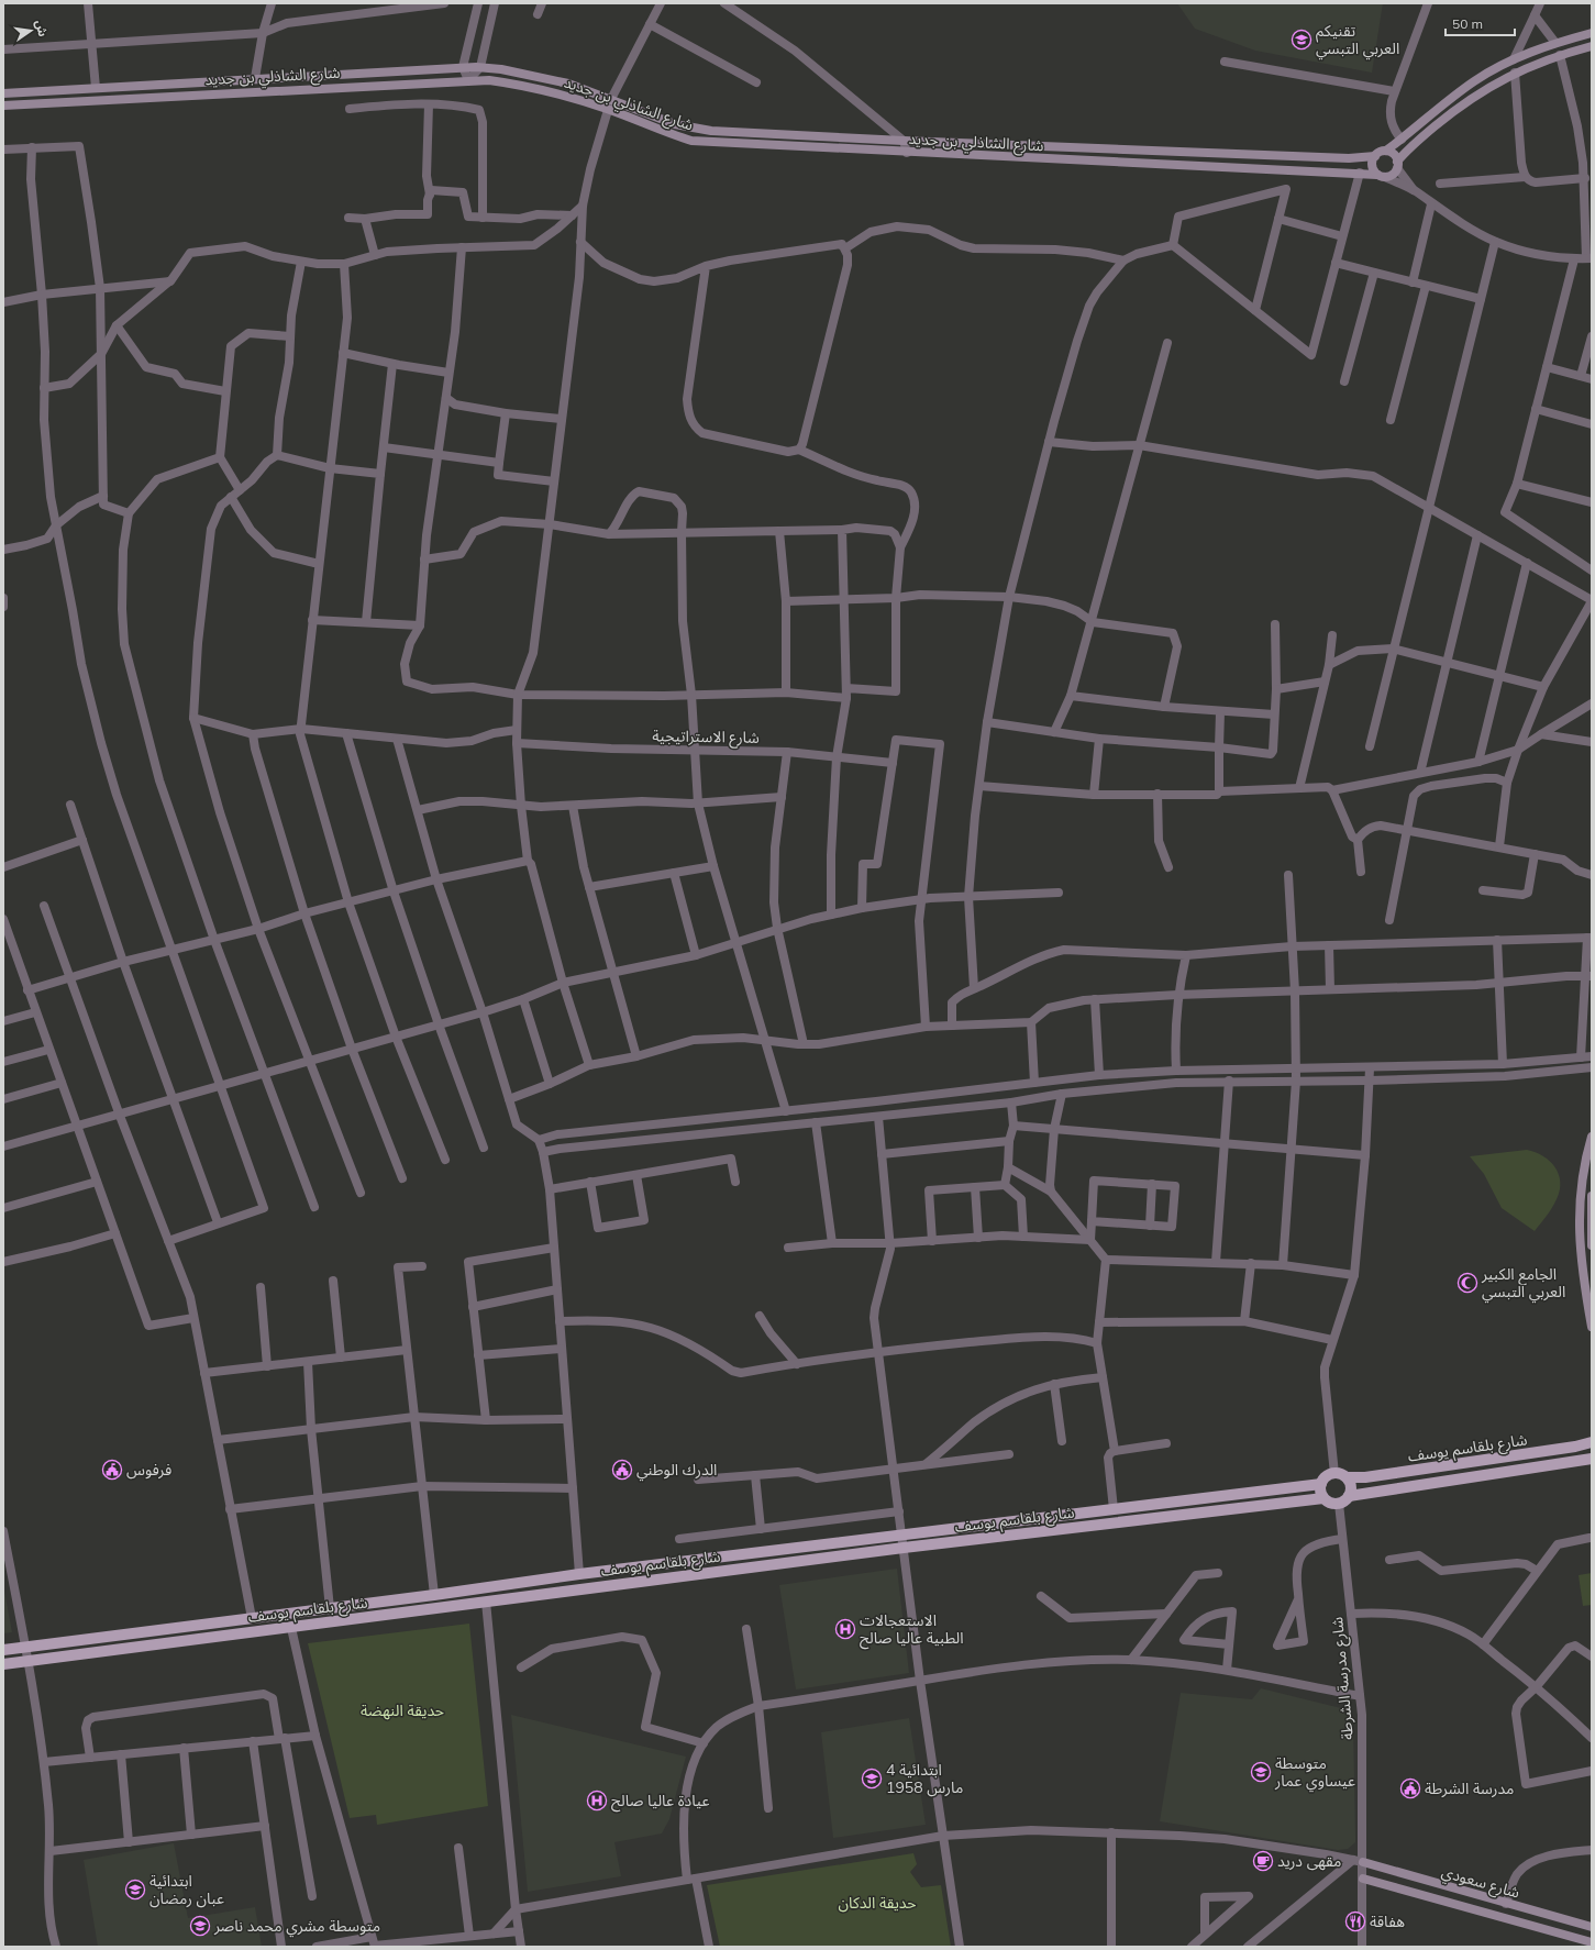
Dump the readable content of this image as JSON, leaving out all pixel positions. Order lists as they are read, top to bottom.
{
  "streets": {
    "main road": ["شارع الشاذلي بن جديد", "شارع بلقاسم يوسف", "شارع سعودي"],
    "street": ["شارع الاستراتيجية", "شارع مدرسة الشرطة"]
  },
  "crossings": [
    ["شارع بلقاسم يوسف", "شارع مدرسة الشرطة"],
    ["شارع مدرسة الشرطة", "شارع سعودي"]
  ],
  "parks": ["حديقة النهضة", "حديقة الدكان"],
  "places": {
    "school or university": [
      "تقنيكم العربي التبسي",
      "متوسطة عيساوي عمار",
      "ابتدائية 4 مارس 1958",
      "ابتدائية عبان رمضان",
      "متوسطة مشري محمد ناصر"
    ],
    "mosque": ["الجامع الكبير العربي التبسي"],
    "public building": ["فرفوس", "الدرك الوطني", "مدرسة الشرطة"],
    "hospital": ["الاستعجالات الطبية عاليا صالح", "عيادة عاليا صالح"],
    "cafe": ["مقهى دريد"],
    "restaurant": ["هفاقة"]
  },
  "scale_bar": "50 m",
  "north": "right"
}
